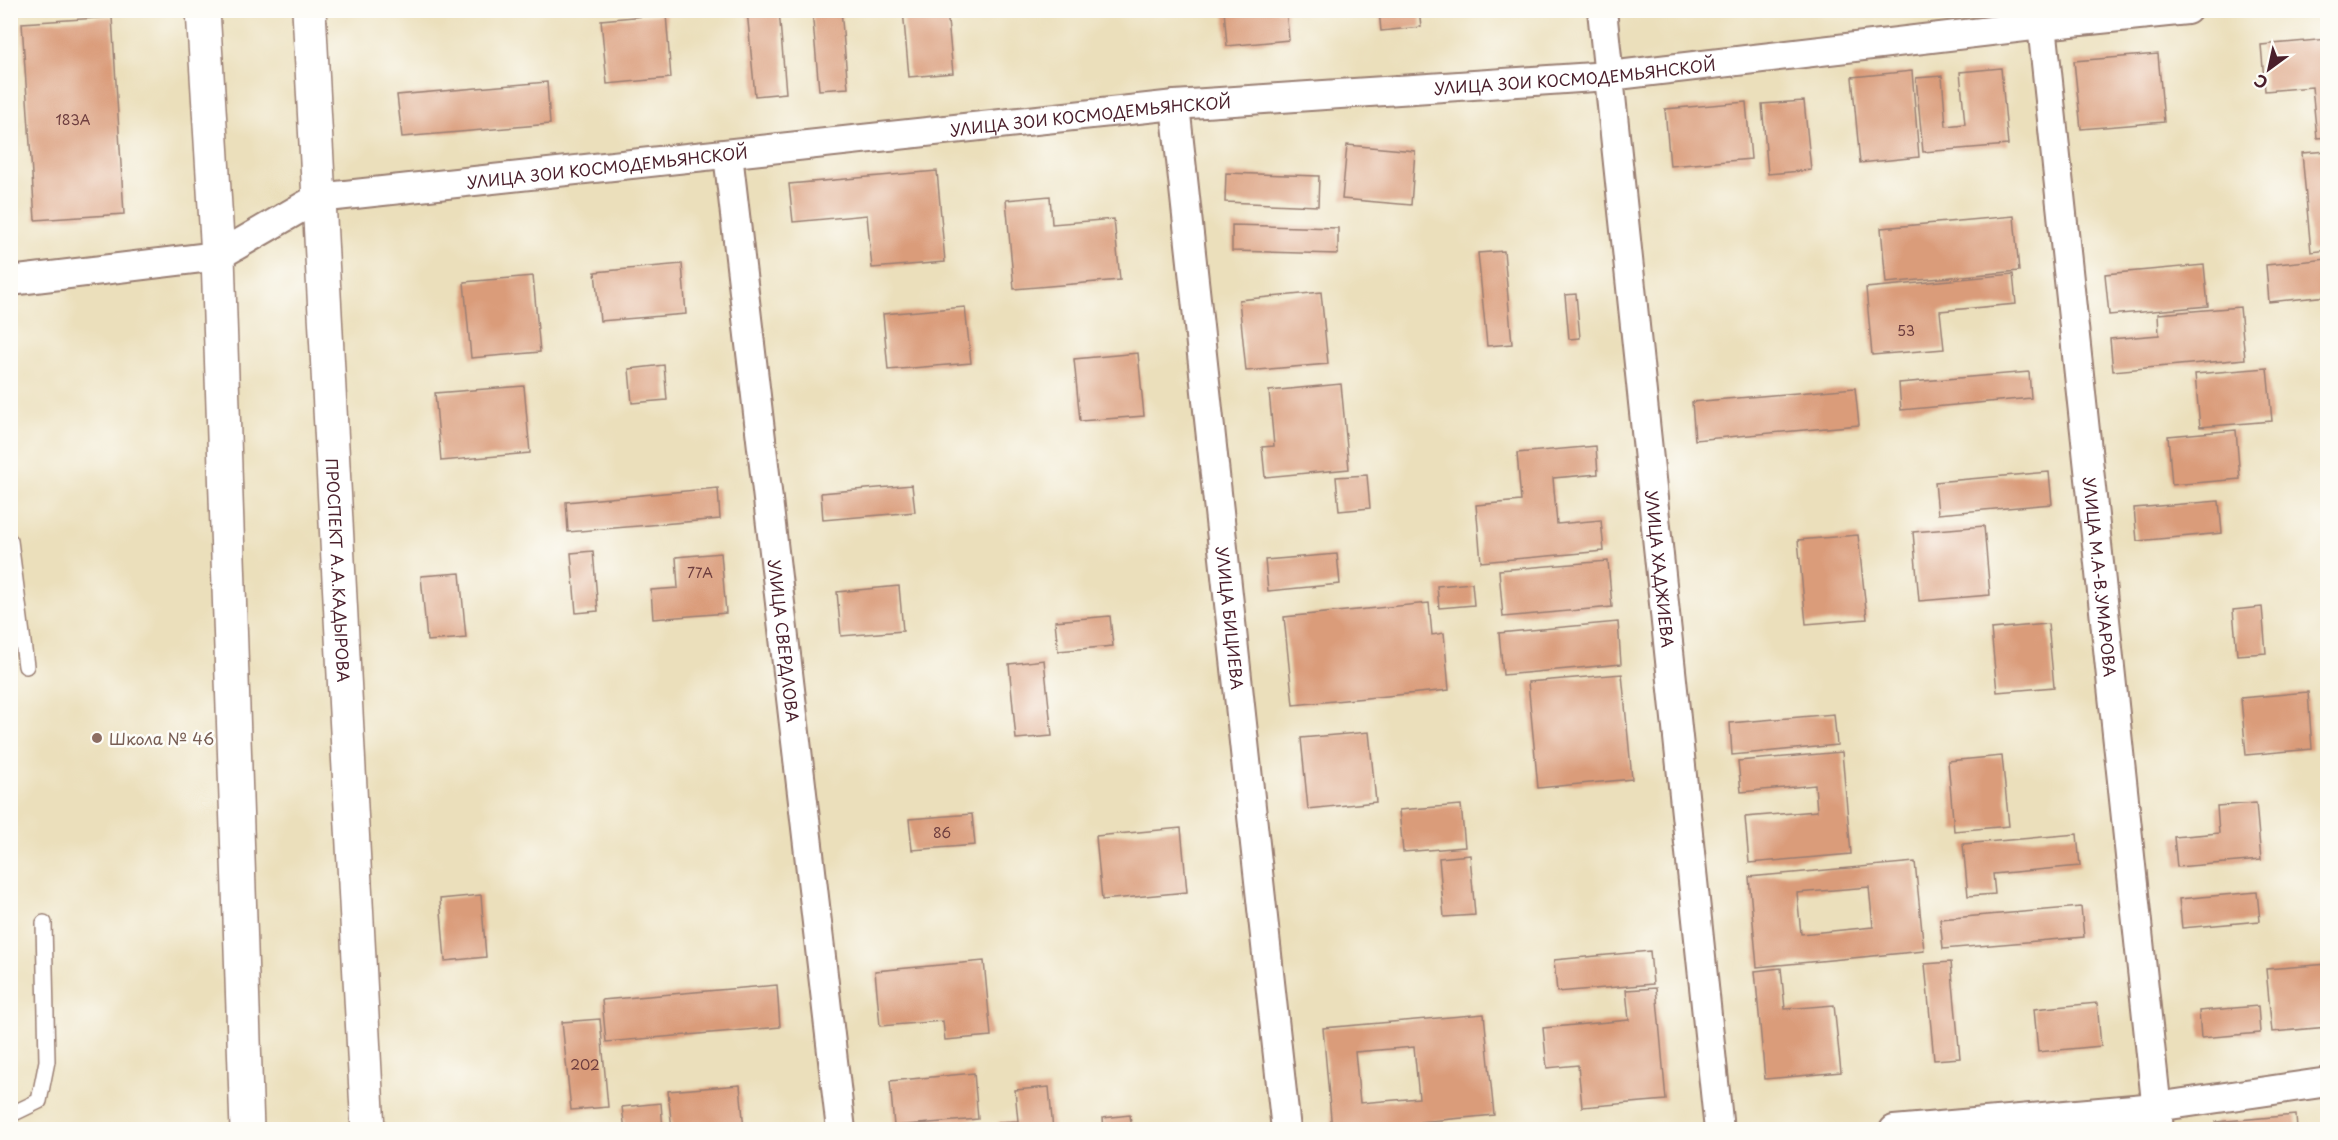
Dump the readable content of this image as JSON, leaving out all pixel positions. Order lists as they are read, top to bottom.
{
  "streets": {
    "street": [
      "УЛИЦА ЗОИ КОСМОДЕМЬЯНСКОЙ",
      "ПРОСПЕКТ А.А.КАДЫРОВА",
      "УЛИЦА ХАДЖИЕВА",
      "УЛИЦА М.А-В.УМАРОВА",
      "УЛИЦА БИЦИЕВА",
      "УЛИЦА СВЕРДЛОВА"
    ]
  },
  "crossings": [
    ["УЛИЦА ЗОИ КОСМОДЕМЬЯНСКОЙ", "ПРОСПЕКТ А.А.КАДЫРОВА"],
    ["УЛИЦА ЗОИ КОСМОДЕМЬЯНСКОЙ", "УЛИЦА ХАДЖИЕВА"],
    ["УЛИЦА ЗОИ КОСМОДЕМЬЯНСКОЙ", "УЛИЦА М.А-В.УМАРОВА"],
    ["УЛИЦА ЗОИ КОСМОДЕМЬЯНСКОЙ", "УЛИЦА БИЦИЕВА"],
    ["УЛИЦА ЗОИ КОСМОДЕМЬЯНСКОЙ", "УЛИЦА СВЕРДЛОВА"]
  ],
  "places": ["Школа № 46"],
  "house_numbers": [
    "183А",
    "53",
    "77А",
    "86",
    "202"
  ],
  "north": "bottom left"
}
